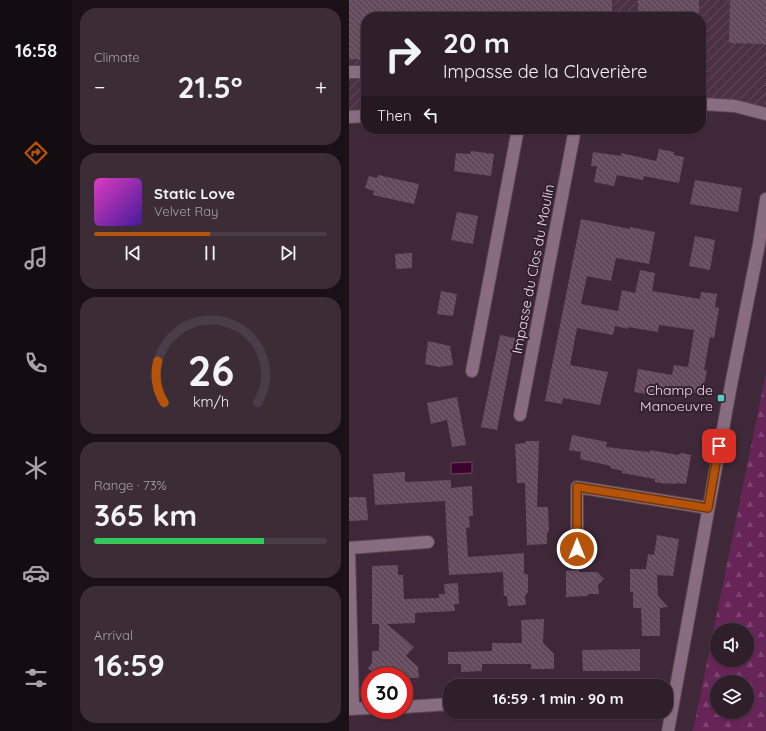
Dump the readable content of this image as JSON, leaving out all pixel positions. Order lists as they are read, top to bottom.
{
  "streets": {
    "street": ["Impasse du Clos du Moulin"]
  },
  "places": {
    "transit": ["Champ de Manoeuvre"]
  },
  "page": {
    "tabs": "16:58",
    "tile": [
      "Climate",
      ["Range · 73%", "365 km"],
      ["Arrival", "16:59"]
    ],
    "turn": ["20 m", "Impasse de la Claverière"],
    "heat": ["−", "21.5°", "+"],
    "then": "Then",
    "song": ["Static Love", "Velvet Ray"],
    "limit": "30",
    "trip": "16:59 · 1 min · 90 m",
    "gauge": ["26", "km/h"]
  }
}
